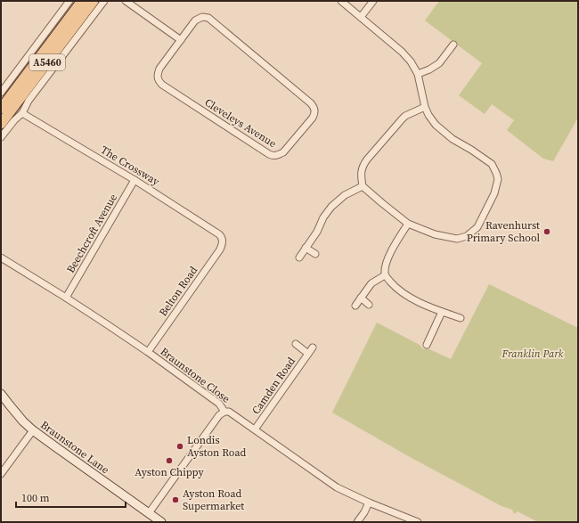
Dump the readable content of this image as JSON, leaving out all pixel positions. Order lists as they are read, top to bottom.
{
  "streets": {
    "main road": ["A5460"],
    "street": [
      "Cleveleys Avenue",
      "The Crossway",
      "Beechcroft Avenue",
      "Belton Road",
      "Braunstone Close",
      "Camden Road",
      "Braunstone Lane"
    ]
  },
  "crossings": [
    ["The Crossway", "Beechcroft Avenue"],
    ["The Crossway", "Belton Road"],
    ["Beechcroft Avenue", "Braunstone Close"],
    ["Belton Road", "Braunstone Close"],
    ["Braunstone Close", "Camden Road"]
  ],
  "parks": ["Franklin Park"],
  "places": [
    "Ravenhurst Primary School",
    "Londis Ayston Road",
    "Ayston Chippy",
    "Ayston Road Supermarket"
  ],
  "scale_bar": "100 m"
}
